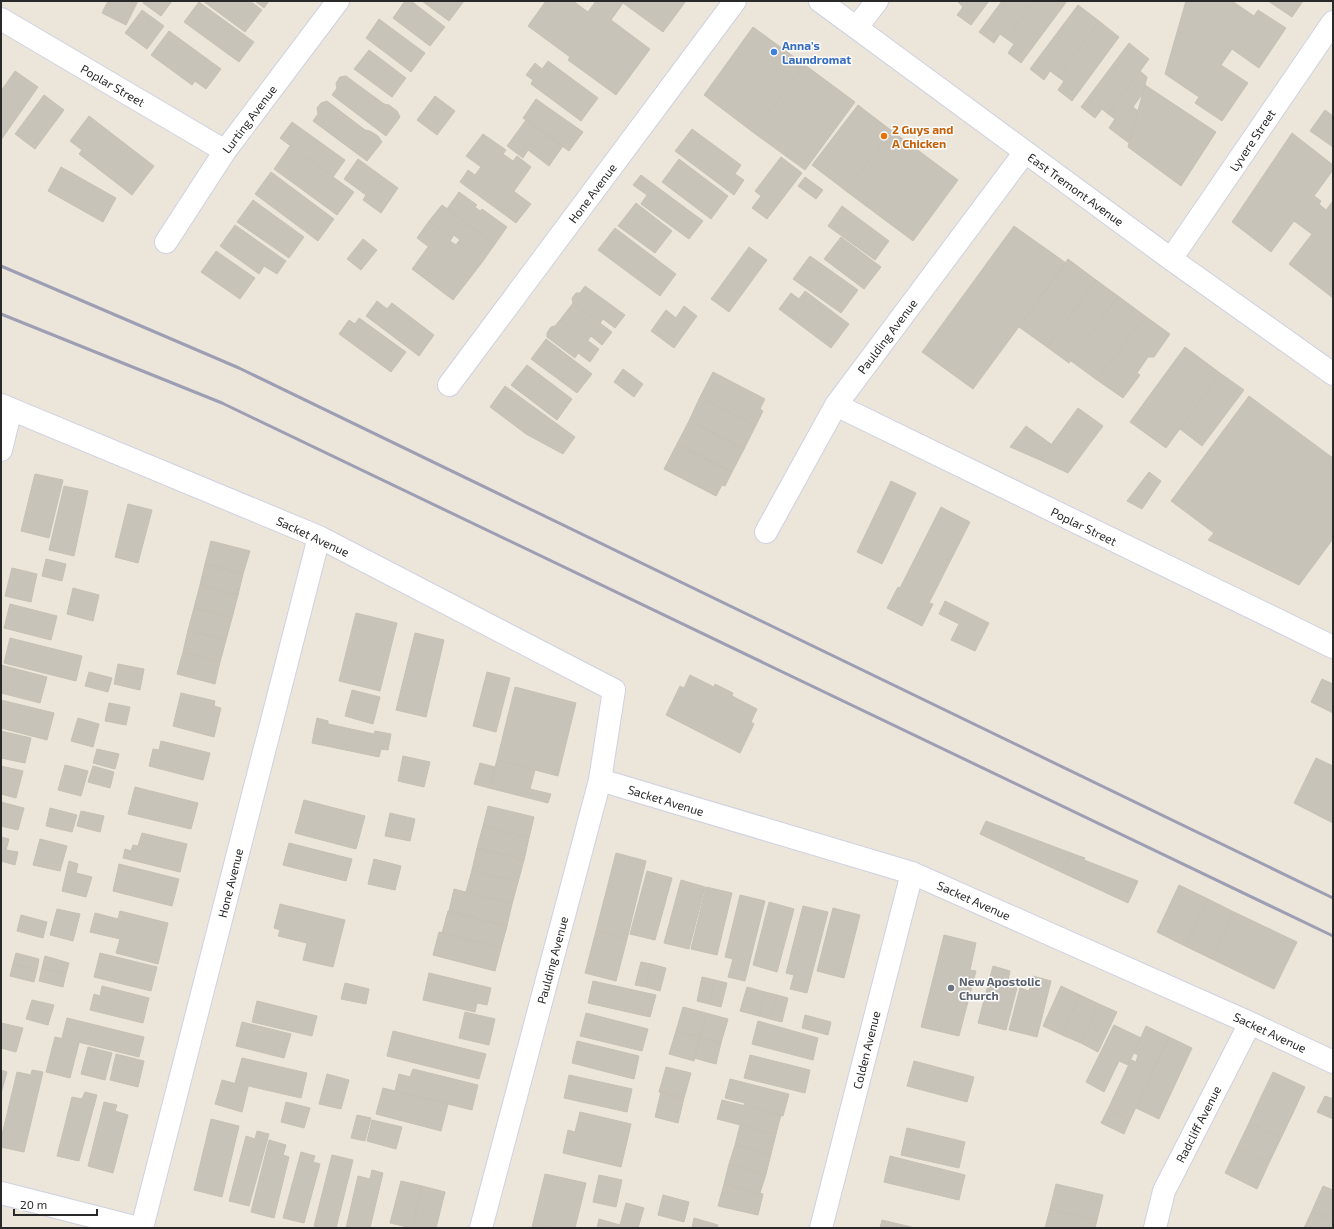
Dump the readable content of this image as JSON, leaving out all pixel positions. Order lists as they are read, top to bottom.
{
  "streets": {
    "street": [
      "Poplar Street",
      "Lurting Avenue",
      "Lyvere Street",
      "East Tremont Avenue",
      "Hone Avenue",
      "Paulding Avenue",
      "Sacket Avenue",
      "Colden Avenue",
      "Radcliff Avenue"
    ]
  },
  "crossings": [
    ["Poplar Street", "Lurting Avenue"],
    ["Poplar Street", "Paulding Avenue"],
    ["Lyvere Street", "East Tremont Avenue"],
    ["East Tremont Avenue", "Paulding Avenue"],
    ["Hone Avenue", "Sacket Avenue"],
    ["Paulding Avenue", "Sacket Avenue"],
    ["Sacket Avenue", "Colden Avenue"],
    ["Sacket Avenue", "Radcliff Avenue"]
  ],
  "places": ["Anna's Laundromat", "2 Guys and A Chicken", "New Apostolic Church"],
  "scale_bar": "20 m"
}
